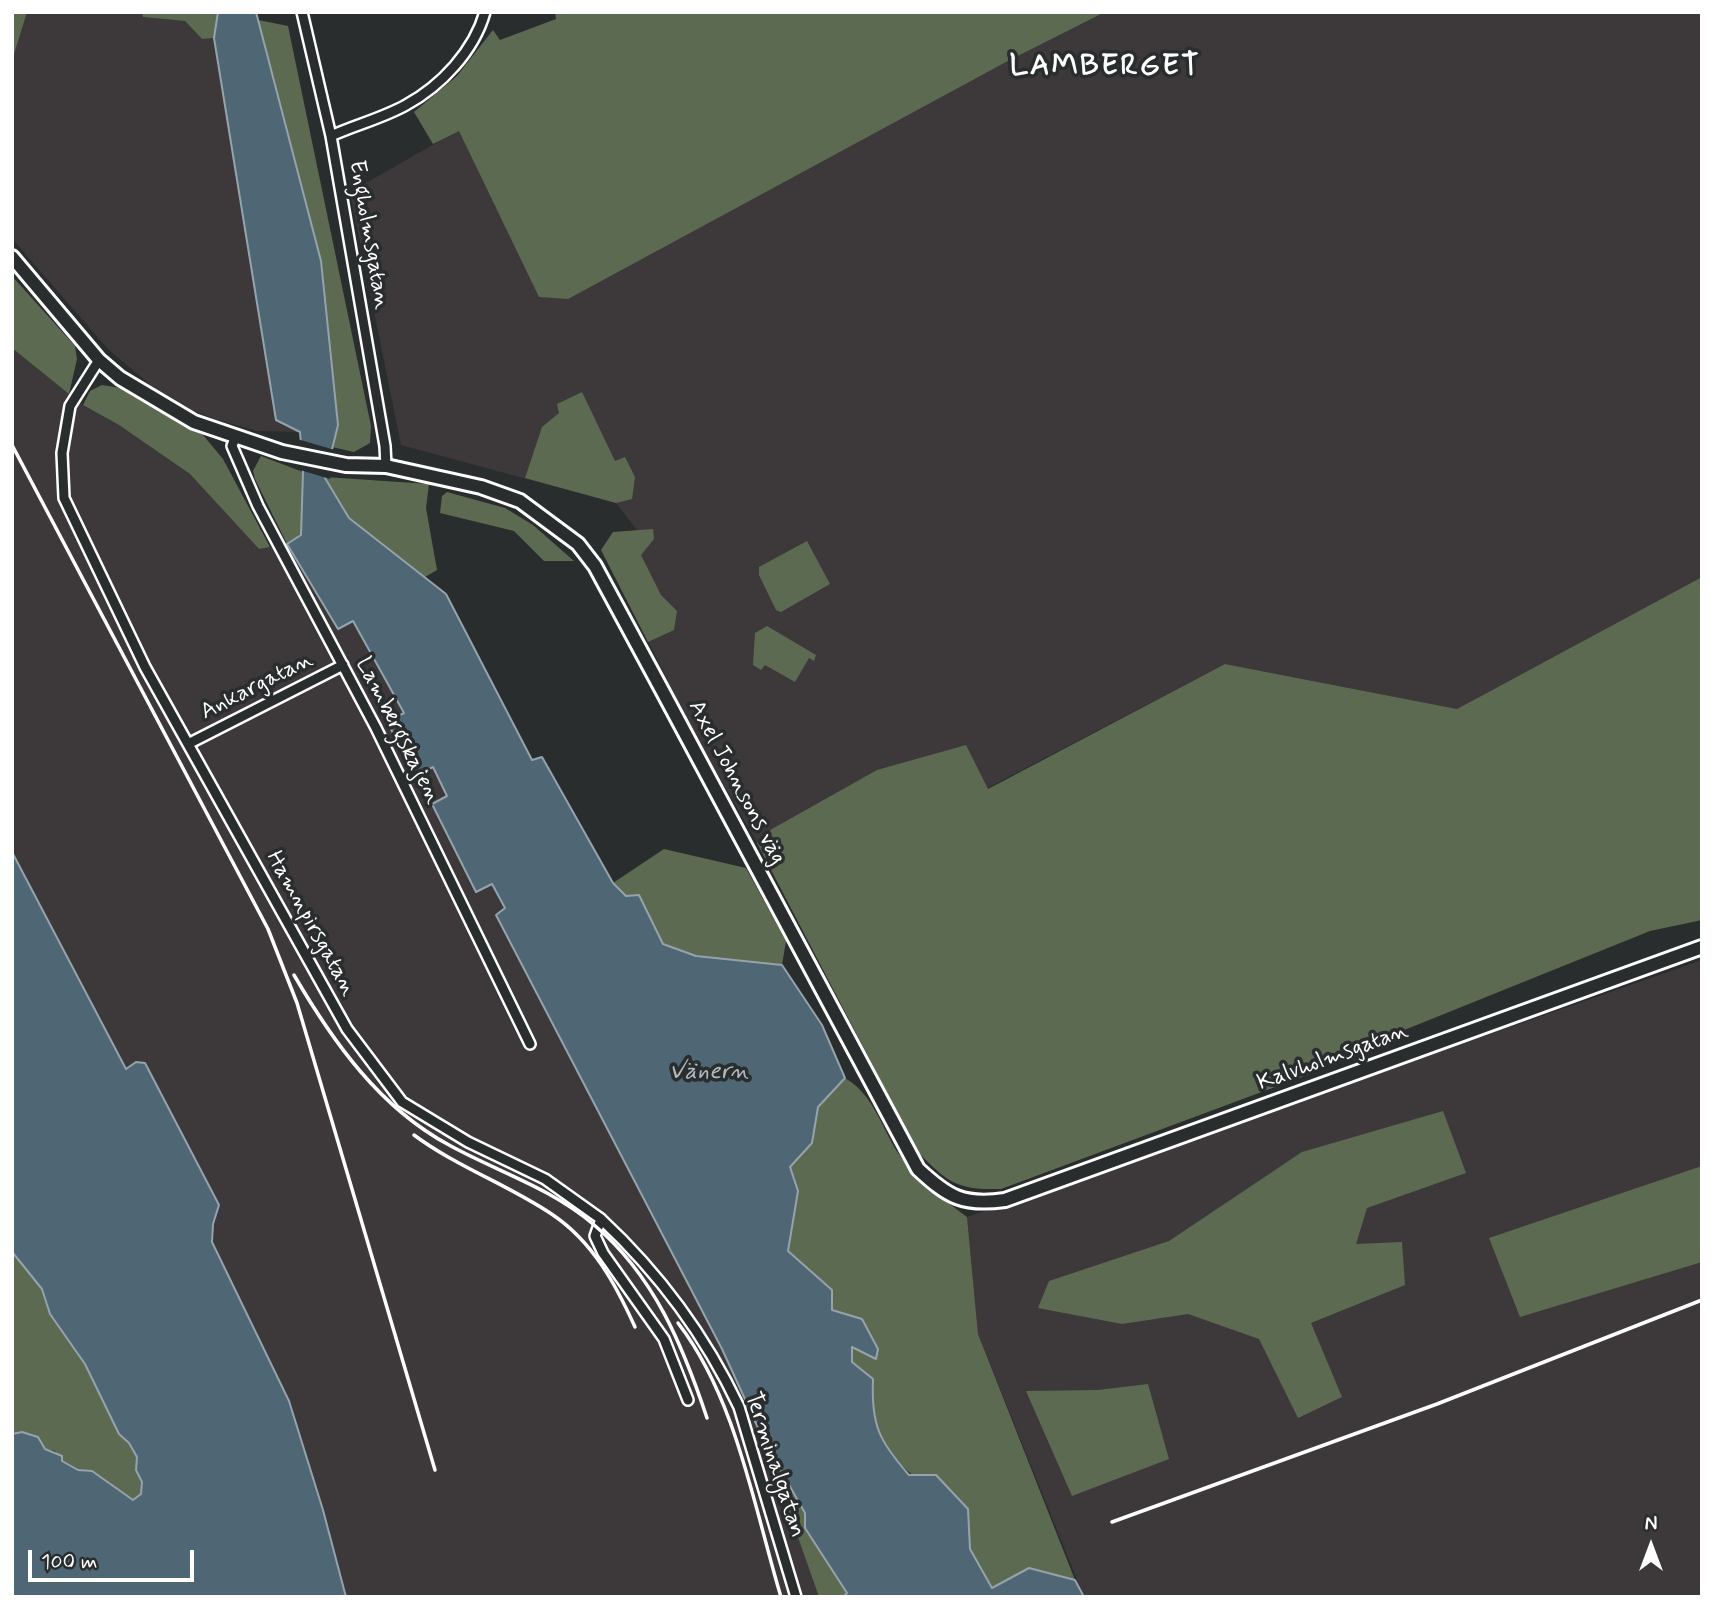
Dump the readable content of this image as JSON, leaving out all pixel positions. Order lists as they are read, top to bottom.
{
  "streets": {
    "street": [
      "Engholmsgatan",
      "Ankargatan",
      "Lambergskajen",
      "Axel Johnsons väg",
      "Hamnpirsgatan",
      "Kalvholmsgatan",
      "Terminalgatan"
    ]
  },
  "crossings": [
    ["Engholmsgatan", "Axel Johnsons väg"],
    ["Ankargatan", "Lambergskajen"],
    ["Ankargatan", "Hamnpirsgatan"],
    ["Lambergskajen", "Axel Johnsons väg"],
    ["Axel Johnsons väg", "Hamnpirsgatan"],
    ["Axel Johnsons väg", "Kalvholmsgatan"],
    ["Hamnpirsgatan", "Terminalgatan"]
  ],
  "districts": ["LAMBERGET"],
  "water": ["Vänern"],
  "scale_bar": "100 m",
  "north": "top"
}
